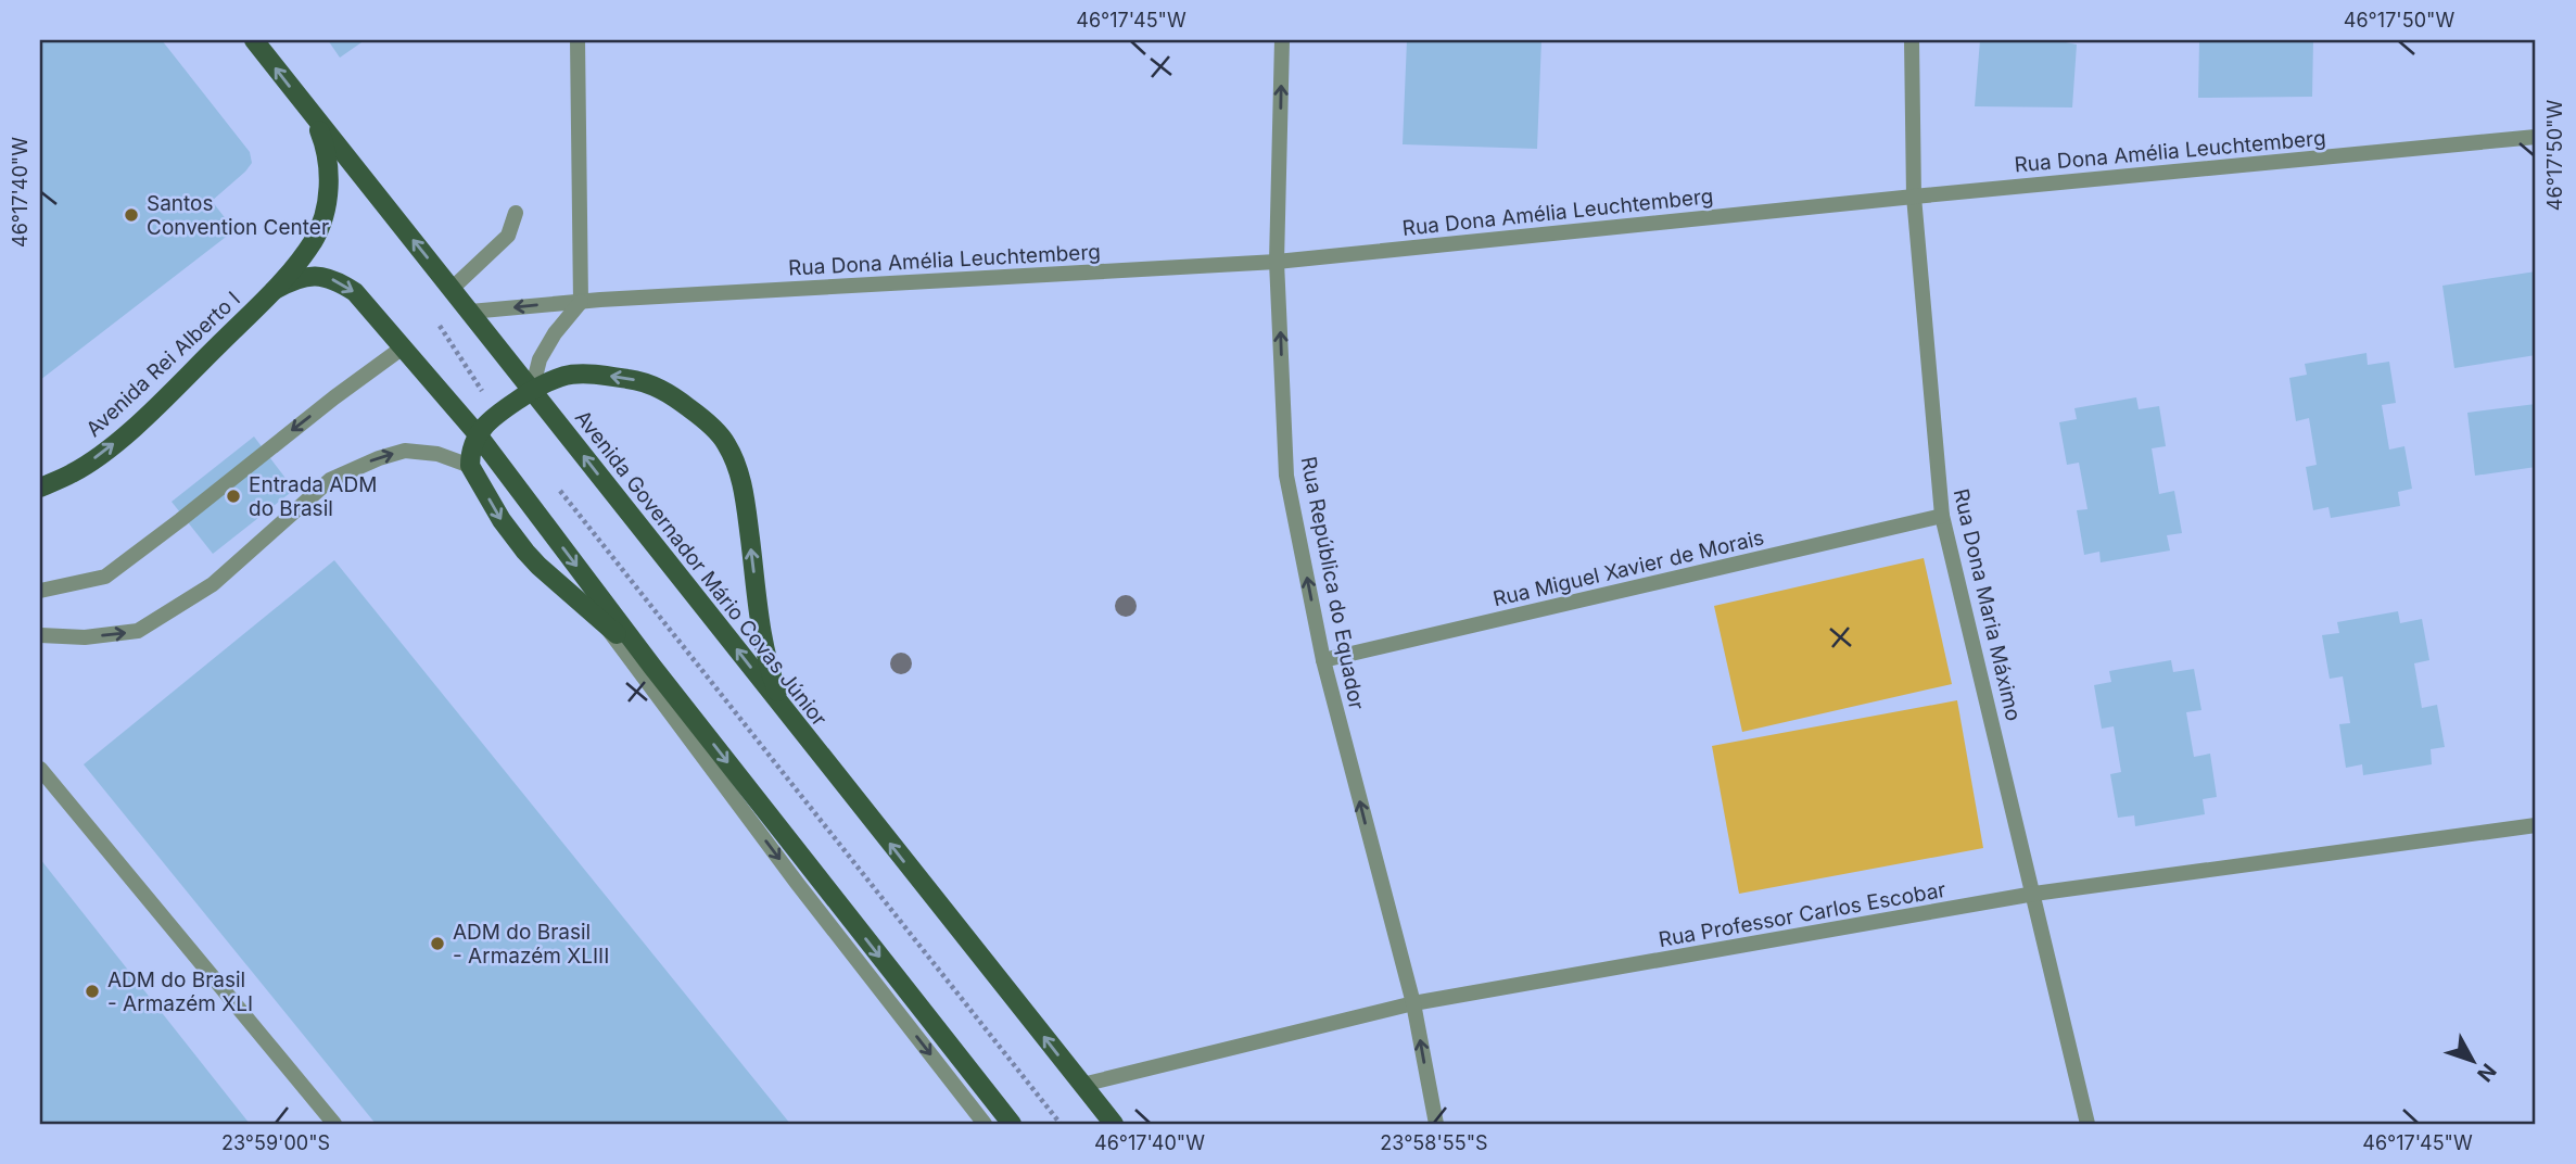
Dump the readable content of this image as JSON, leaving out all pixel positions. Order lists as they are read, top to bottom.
{
  "streets": {
    "main road": ["Avenida Rei Alberto I", "Avenida Governador Mário Covas Júnior"],
    "street": [
      "Rua Dona Amélia Leuchtemberg",
      "Rua Miguel Xavier de Morais",
      "Rua República do Equador",
      "Rua Dona Maria Máximo",
      "Rua Professor Carlos Escobar"
    ]
  },
  "crossings": [
    ["Rua Dona Amélia Leuchtemberg", "Avenida Governador Mário Covas Júnior"],
    ["Rua Dona Amélia Leuchtemberg", "Rua República do Equador"],
    ["Rua Dona Amélia Leuchtemberg", "Rua Dona Maria Máximo"],
    ["Avenida Governador Mário Covas Júnior", "Rua Professor Carlos Escobar"],
    ["Rua Miguel Xavier de Morais", "Rua República do Equador"],
    ["Rua Miguel Xavier de Morais", "Rua Dona Maria Máximo"],
    ["Rua República do Equador", "Rua Professor Carlos Escobar"],
    ["Rua Dona Maria Máximo", "Rua Professor Carlos Escobar"]
  ],
  "one_way": ["Avenida Rei Alberto I", "Rua República do Equador"],
  "places": [
    "Santos Convention Center",
    "Entrada ADM do Brasil",
    "ADM do Brasil - Armazém XLIII",
    "ADM do Brasil - Armazém XLI"
  ],
  "north": "bottom right",
  "coordinates": [
    "46°17'45\"W",
    "46°17'50\"W",
    "46°17'40\"W",
    "23°59'00\"S",
    "23°58'55\"S"
  ]
}
